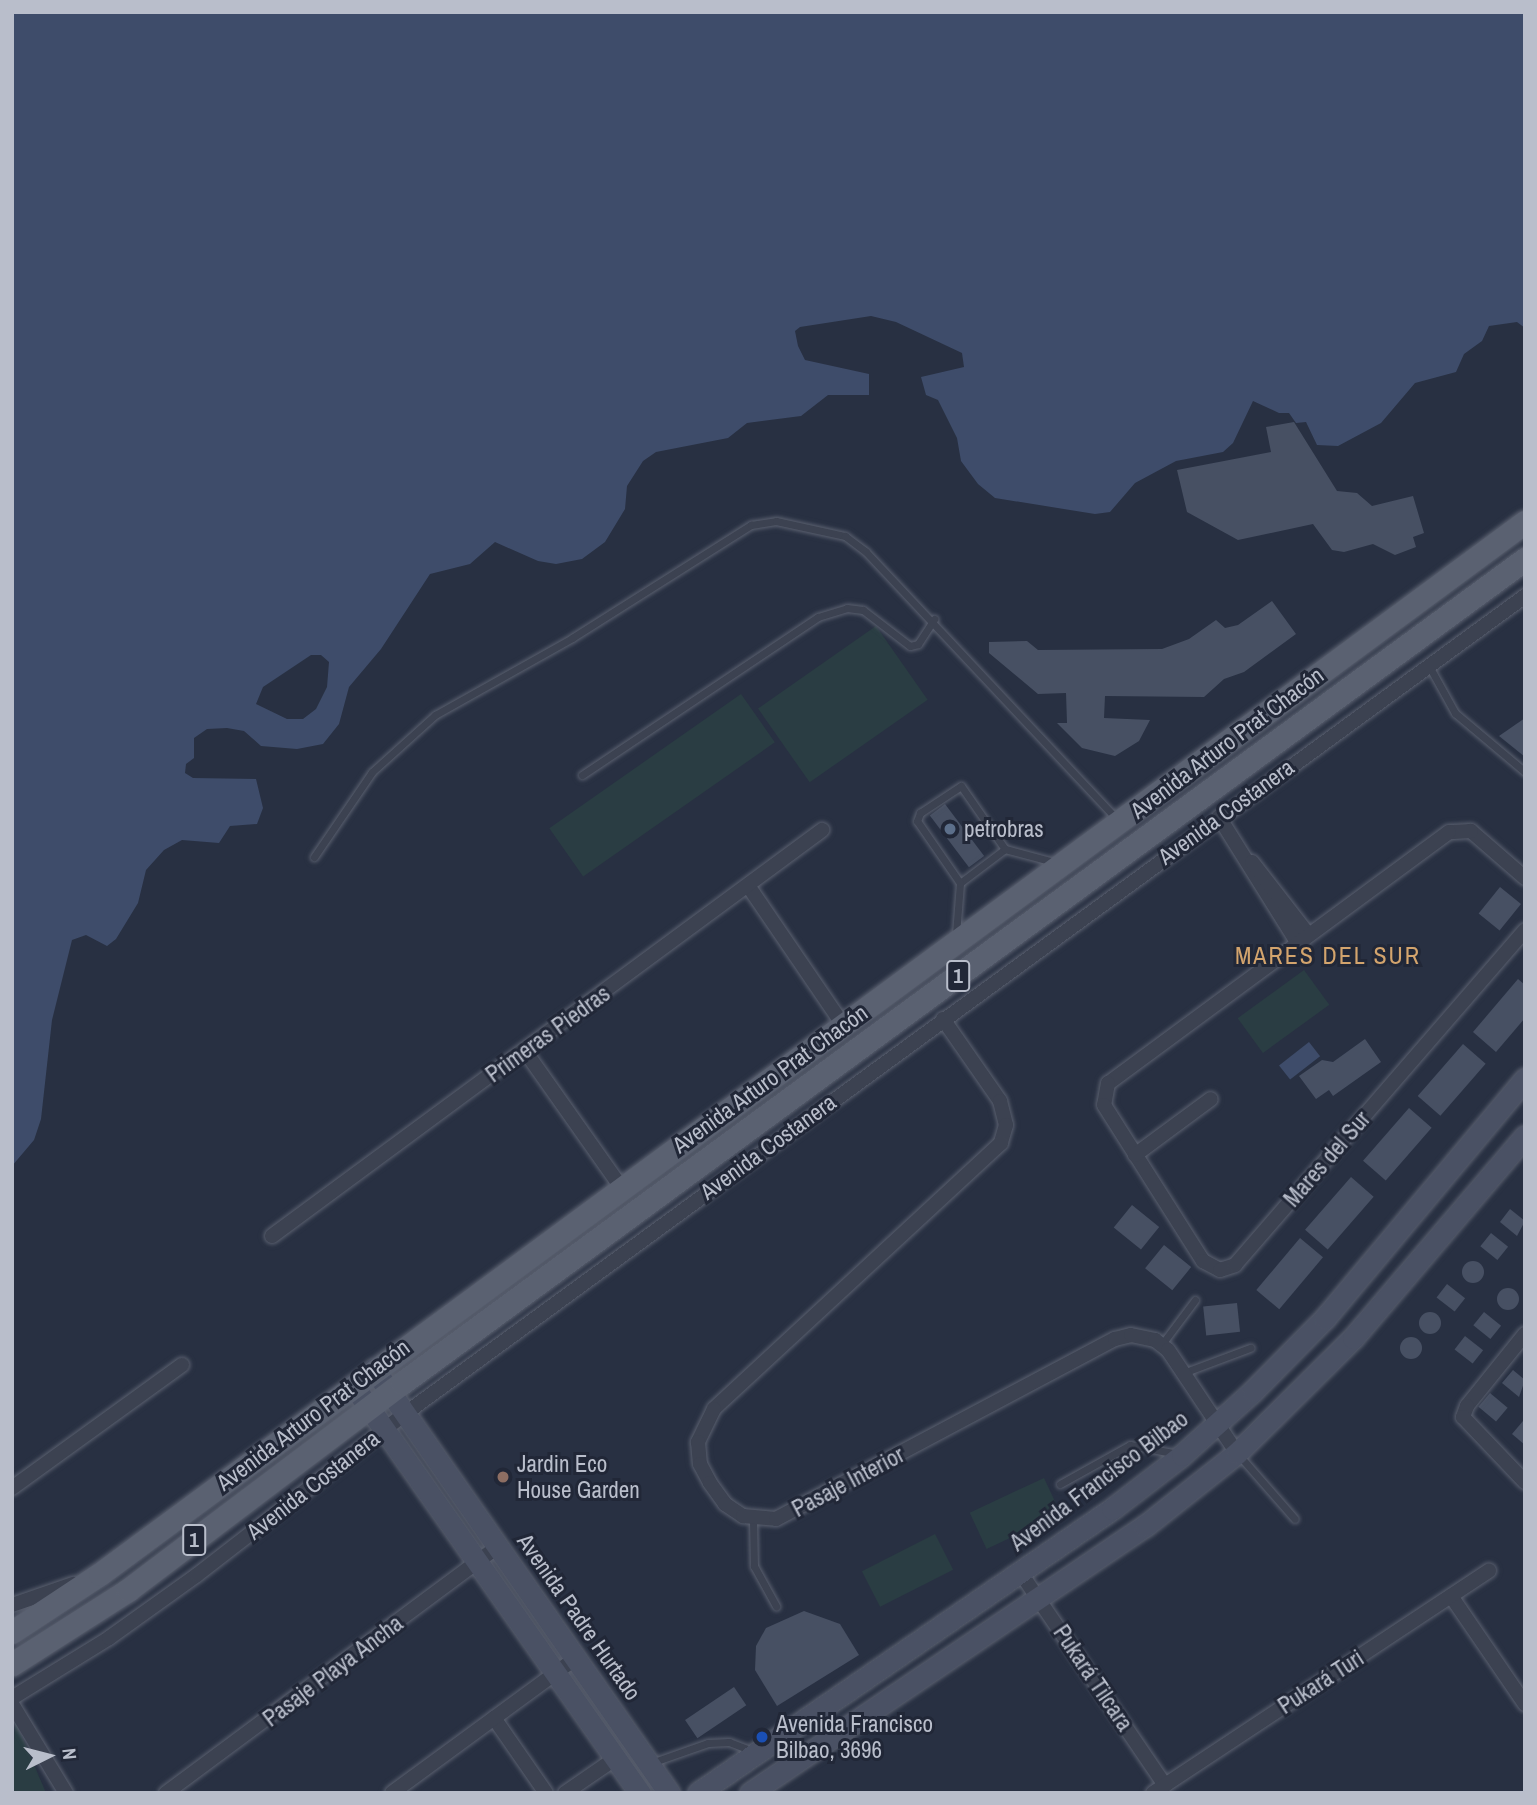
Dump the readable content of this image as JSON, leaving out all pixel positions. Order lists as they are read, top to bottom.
{
  "streets": {
    "main road": [
      "Avenida Arturo Prat Chacón",
      "1",
      "Avenida Francisco Bilbao",
      "Avenida Padre Hurtado"
    ],
    "street": [
      "Avenida Costanera",
      "Primeras Piedras",
      "Mares del Sur",
      "Pasaje Interior",
      "Pasaje Playa Ancha",
      "Pukará Tilcara",
      "Pukará Turi"
    ]
  },
  "crossings": [
    ["Avenida Arturo Prat Chacón", "Avenida Padre Hurtado"],
    ["Avenida Costanera", "Avenida Padre Hurtado"],
    ["Avenida Francisco Bilbao", "Pukará Tilcara"],
    ["Avenida Padre Hurtado", "Pasaje Playa Ancha"],
    ["Pukará Tilcara", "Pukará Turi"]
  ],
  "districts": ["MARES DEL SUR"],
  "places": ["petrobras", "Jardin Eco House Garden", "Avenida Francisco Bilbao, 3696"],
  "north": "right"
}
